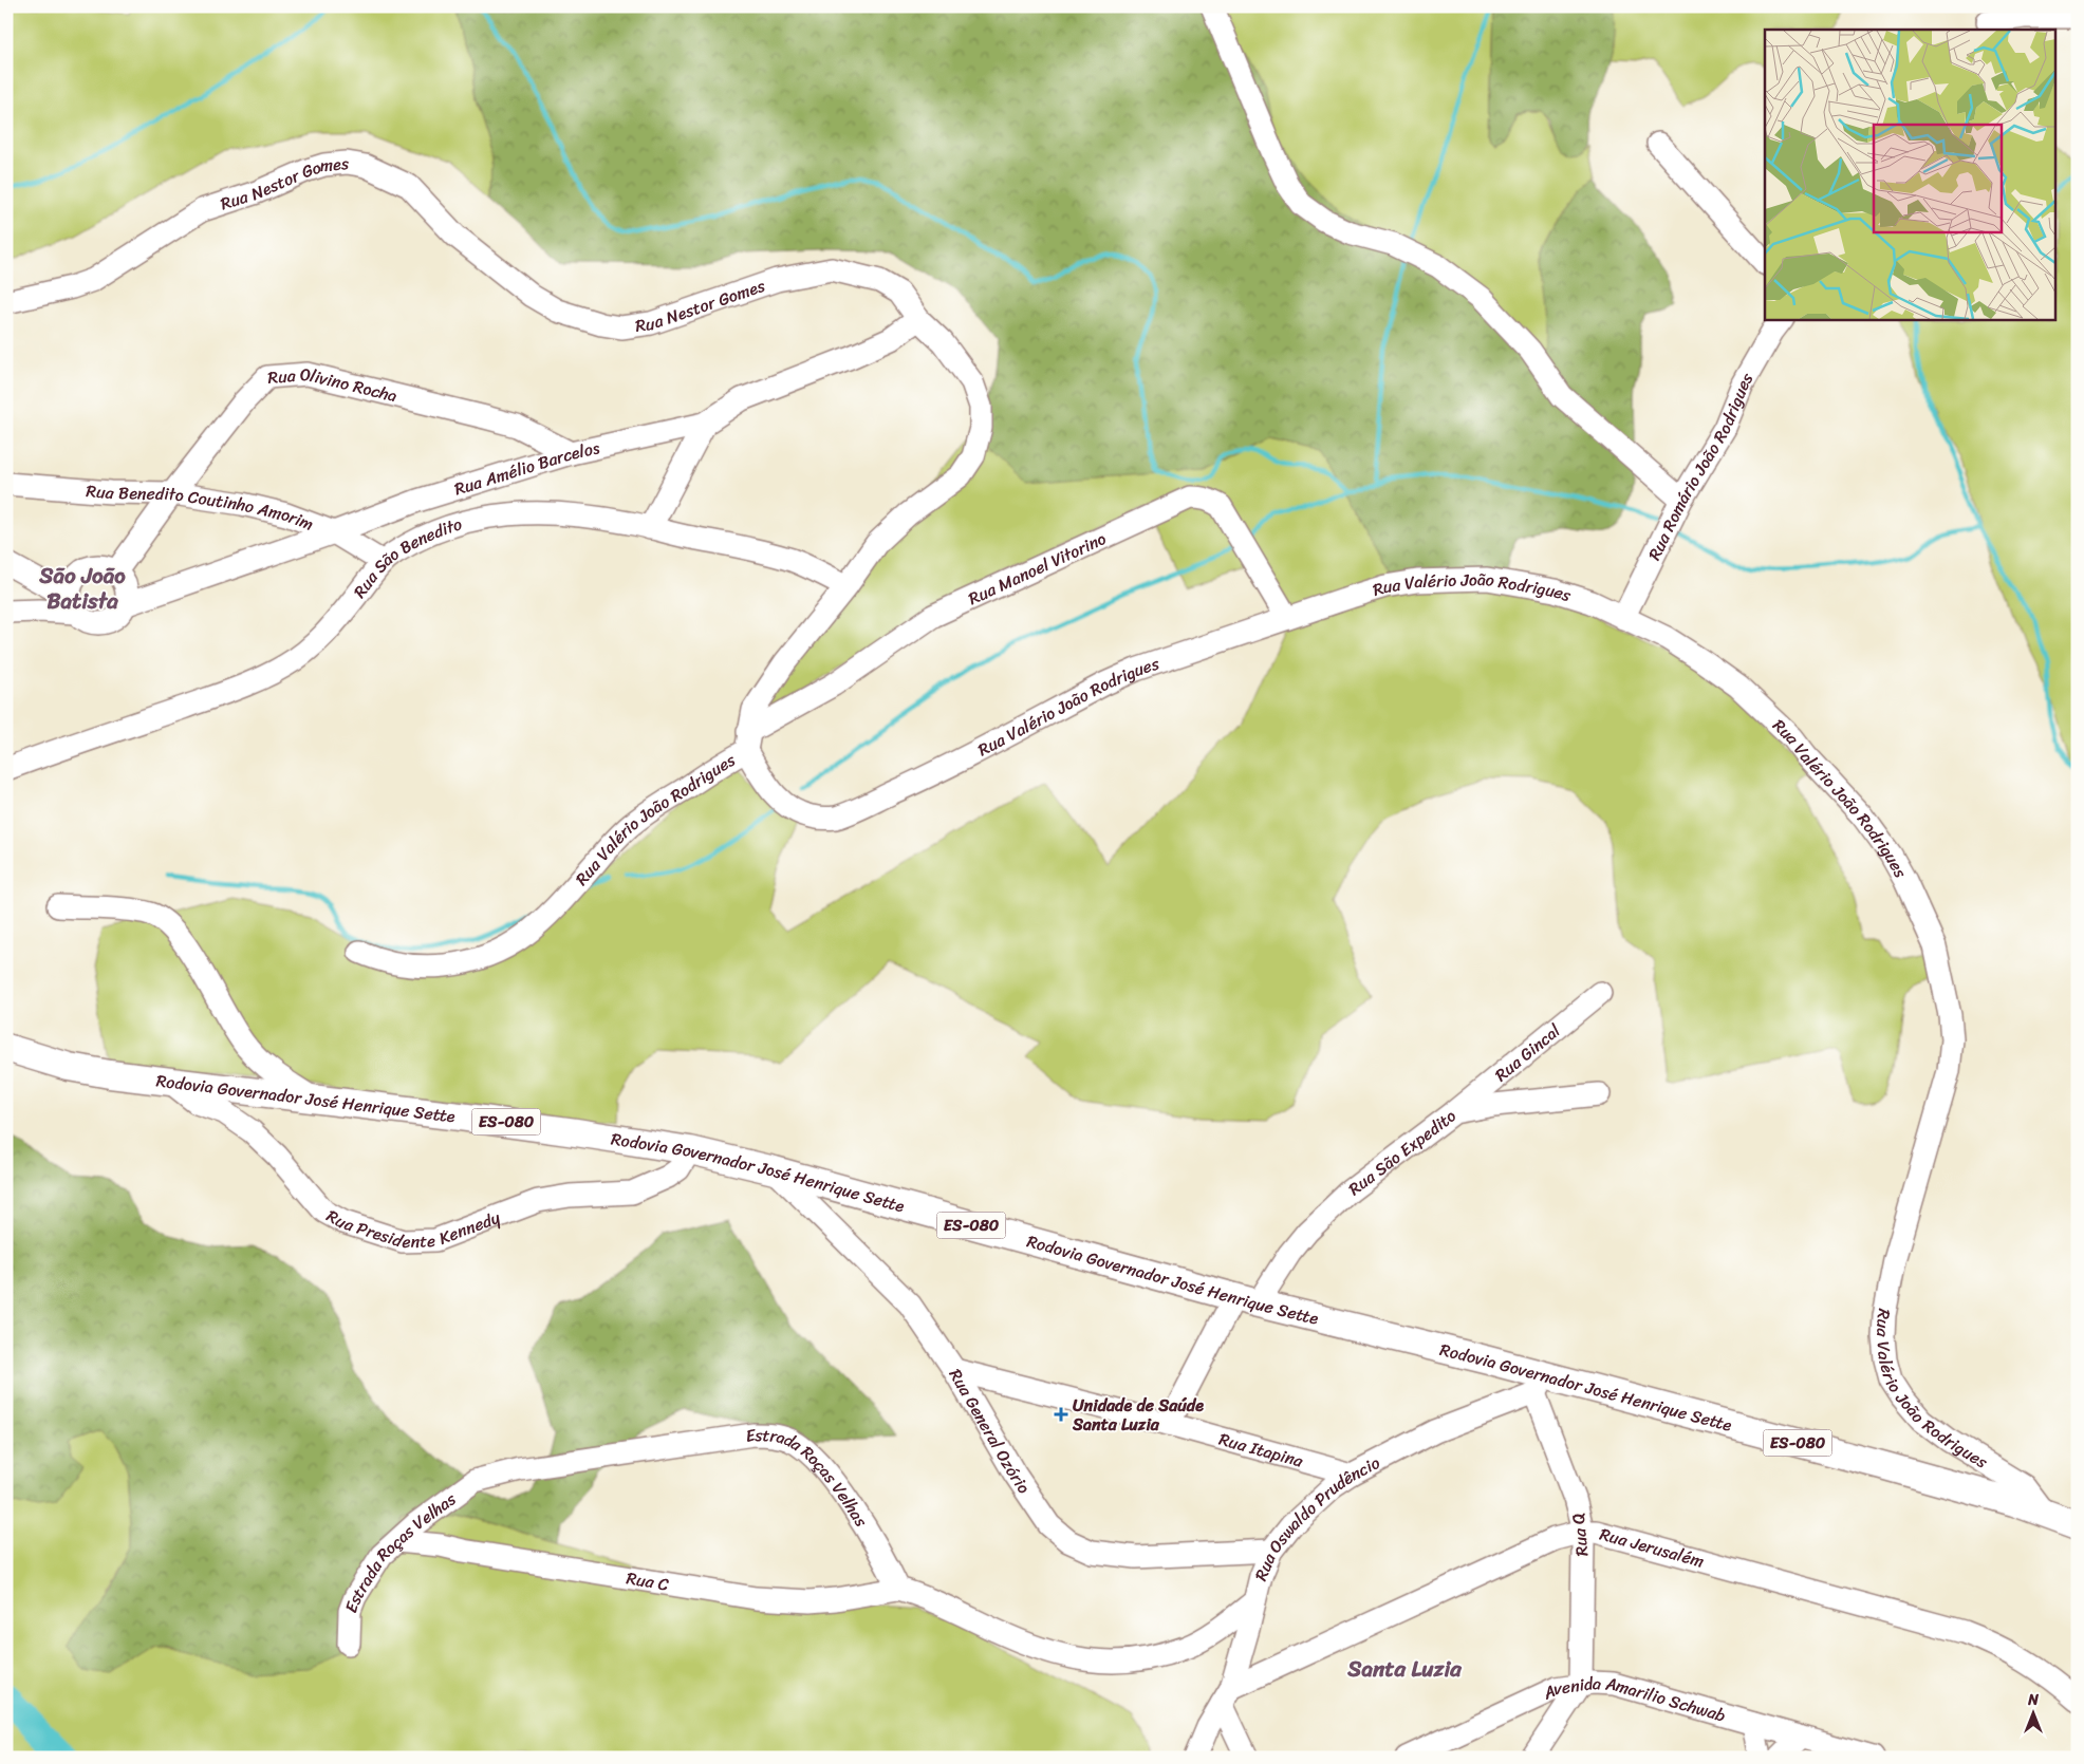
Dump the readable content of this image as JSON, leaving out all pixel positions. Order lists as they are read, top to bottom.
{
  "streets": {
    "main road": ["Rodovia Governador José Henrique Sette", "ES-080"],
    "street": [
      "Rua Nestor Gomes",
      "Rua Olivino Rocha",
      "Rua Romário João Rodrigues",
      "Rua Amélio Barcelos",
      "Rua Benedito Coutinho Amorim",
      "Rua São Benedito",
      "Rua Manoel Vitorino",
      "Rua Valério João Rodrigues",
      "Rua Gincal",
      "Rua São Expedito",
      "Rua Presidente Kennedy",
      "Rua General Ozório",
      "Rua Itapina",
      "Estrada Roças Velhas",
      "Rua Oswaldo Prudêncio",
      "Rua Q",
      "Rua Jerusalém",
      "Rua C",
      "Avenida Amarilio Schwab"
    ]
  },
  "crossings": [
    ["Rua Nestor Gomes", "Rua Amélio Barcelos"],
    ["Rua Nestor Gomes", "Rua São Benedito"],
    ["Rua Nestor Gomes", "Rua Manoel Vitorino"],
    ["Rua Nestor Gomes", "Rua Valério João Rodrigues"],
    ["Rua Olivino Rocha", "Rua Amélio Barcelos"],
    ["Rua Olivino Rocha", "Rua Benedito Coutinho Amorim"],
    ["Rua Romário João Rodrigues", "Rua Valério João Rodrigues"],
    ["Rua Amélio Barcelos", "Rua Benedito Coutinho Amorim"],
    ["Rua Benedito Coutinho Amorim", "Rua São Benedito"],
    ["Rua Manoel Vitorino", "Rua Valério João Rodrigues"],
    ["Rua Valério João Rodrigues", "Rodovia Governador José Henrique Sette"],
    ["Rua Gincal", "Rua São Expedito"],
    ["Rodovia Governador José Henrique Sette", "Rua São Expedito"],
    ["Rodovia Governador José Henrique Sette", "Rua Presidente Kennedy"],
    ["Rodovia Governador José Henrique Sette", "Rua General Ozório"],
    ["Rodovia Governador José Henrique Sette", "Rua Oswaldo Prudêncio"],
    ["Rodovia Governador José Henrique Sette", "Rua Q"],
    ["Rua São Expedito", "Rua Itapina"],
    ["Rua General Ozório", "Rua Itapina"],
    ["Rua General Ozório", "Rua Oswaldo Prudêncio"],
    ["Rua Itapina", "Rua Oswaldo Prudêncio"],
    ["Estrada Roças Velhas", "Rua C"],
    ["Rua Oswaldo Prudêncio", "Rua Q"],
    ["Rua Oswaldo Prudêncio", "Rua Jerusalém"],
    ["Rua Q", "Rua Jerusalém"],
    ["Rua Q", "Avenida Amarilio Schwab"]
  ],
  "districts": ["São João Batista", "Santa Luzia"],
  "places": {
    "health": ["Unidade de Saúde Santa Luzia"]
  },
  "north": "top"
}
